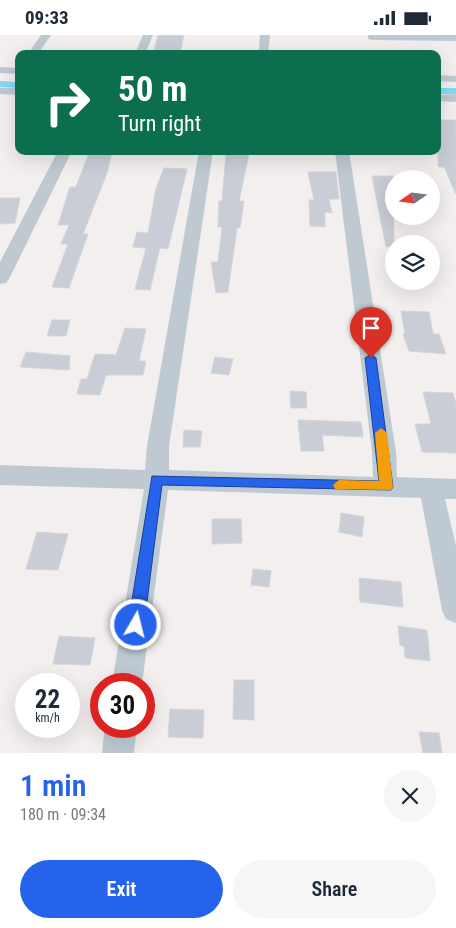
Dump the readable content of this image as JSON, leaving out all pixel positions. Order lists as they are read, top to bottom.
{
  "north": "left",
  "page": {
    "status": "09:33",
    "turn": ["50 m", "Turn right"],
    "speed": "22 km/h",
    "limit": "30",
    "heading": ["1 min", "180 m · 09:34"],
    "buttons": ["Exit", "Share"]
  }
}
